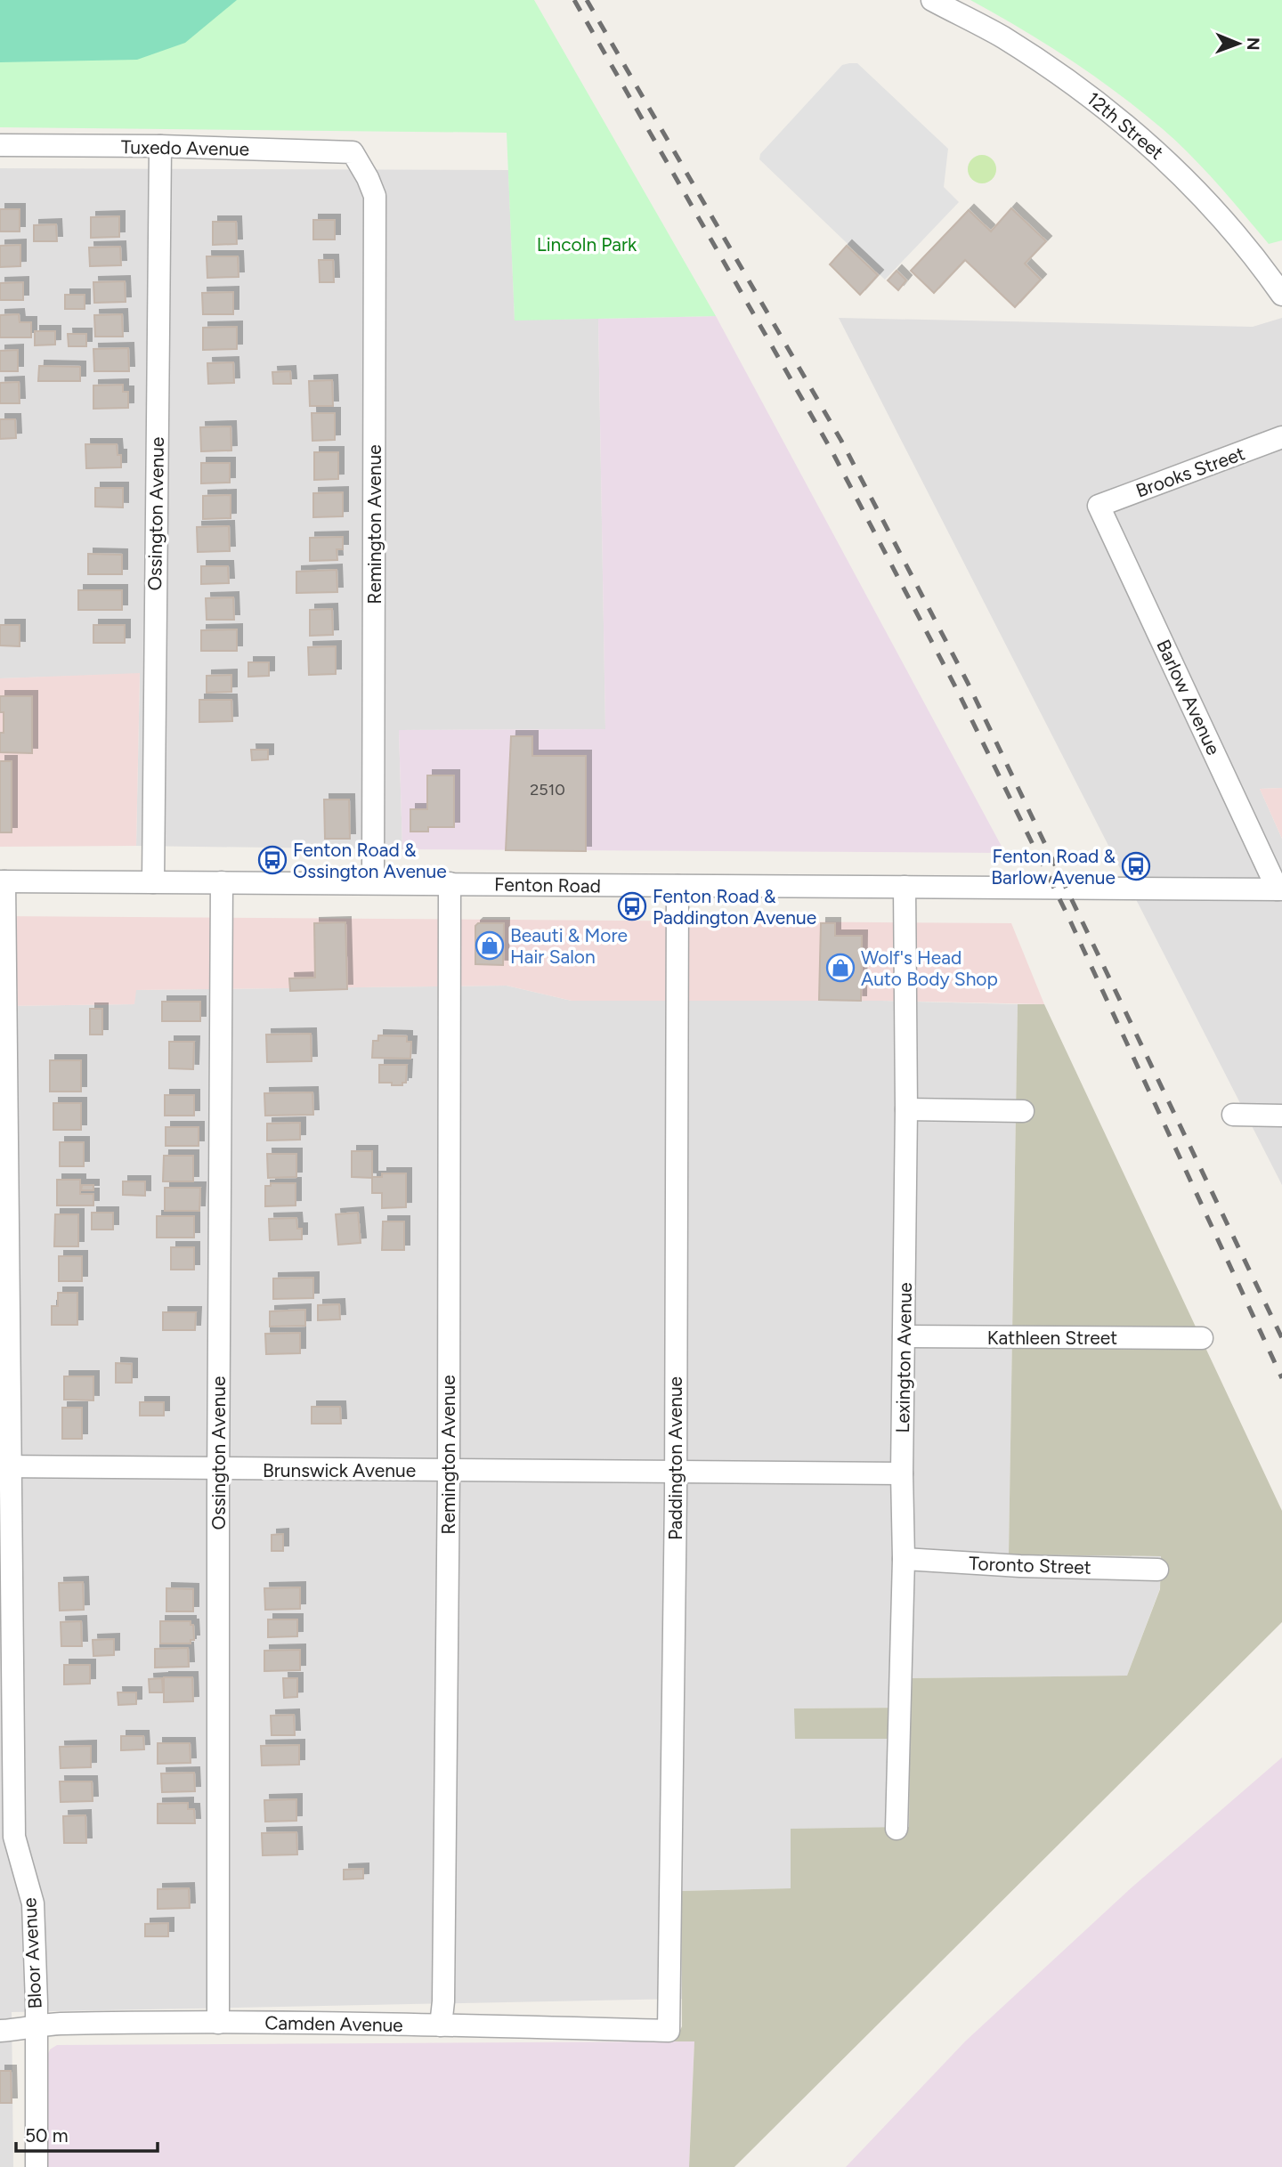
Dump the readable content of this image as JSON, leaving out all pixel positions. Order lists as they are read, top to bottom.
{
  "streets": {
    "street": [
      "12th Street",
      "Tuxedo Avenue",
      "Brooks Street",
      "Ossington Avenue",
      "Remington Avenue",
      "Barlow Avenue",
      "Fenton Road",
      "Kathleen Street",
      "Lexington Avenue",
      "Paddington Avenue",
      "Brunswick Avenue",
      "Toronto Street",
      "Bloor Avenue",
      "Camden Avenue"
    ]
  },
  "crossings": [
    ["Tuxedo Avenue", "Ossington Avenue"],
    ["Tuxedo Avenue", "Remington Avenue"],
    ["Brooks Street", "Barlow Avenue"],
    ["Ossington Avenue", "Fenton Road"],
    ["Ossington Avenue", "Brunswick Avenue"],
    ["Ossington Avenue", "Camden Avenue"],
    ["Remington Avenue", "Fenton Road"],
    ["Remington Avenue", "Brunswick Avenue"],
    ["Remington Avenue", "Camden Avenue"],
    ["Barlow Avenue", "Fenton Road"],
    ["Fenton Road", "Lexington Avenue"],
    ["Fenton Road", "Paddington Avenue"],
    ["Fenton Road", "Bloor Avenue"],
    ["Kathleen Street", "Lexington Avenue"],
    ["Lexington Avenue", "Brunswick Avenue"],
    ["Lexington Avenue", "Toronto Street"],
    ["Paddington Avenue", "Brunswick Avenue"],
    ["Paddington Avenue", "Camden Avenue"],
    ["Brunswick Avenue", "Bloor Avenue"],
    ["Bloor Avenue", "Camden Avenue"]
  ],
  "parks": ["Lincoln Park"],
  "places": {
    "bus stop": ["Fenton Road & Ossington Avenue", "Fenton Road & Barlow Avenue", "Fenton Road & Paddington Avenue"],
    "shop": ["Beauti & More Hair Salon", "Wolf's Head Auto Body Shop"]
  },
  "house_numbers": ["2510"],
  "scale_bar": "50 m",
  "north": "right"
}
